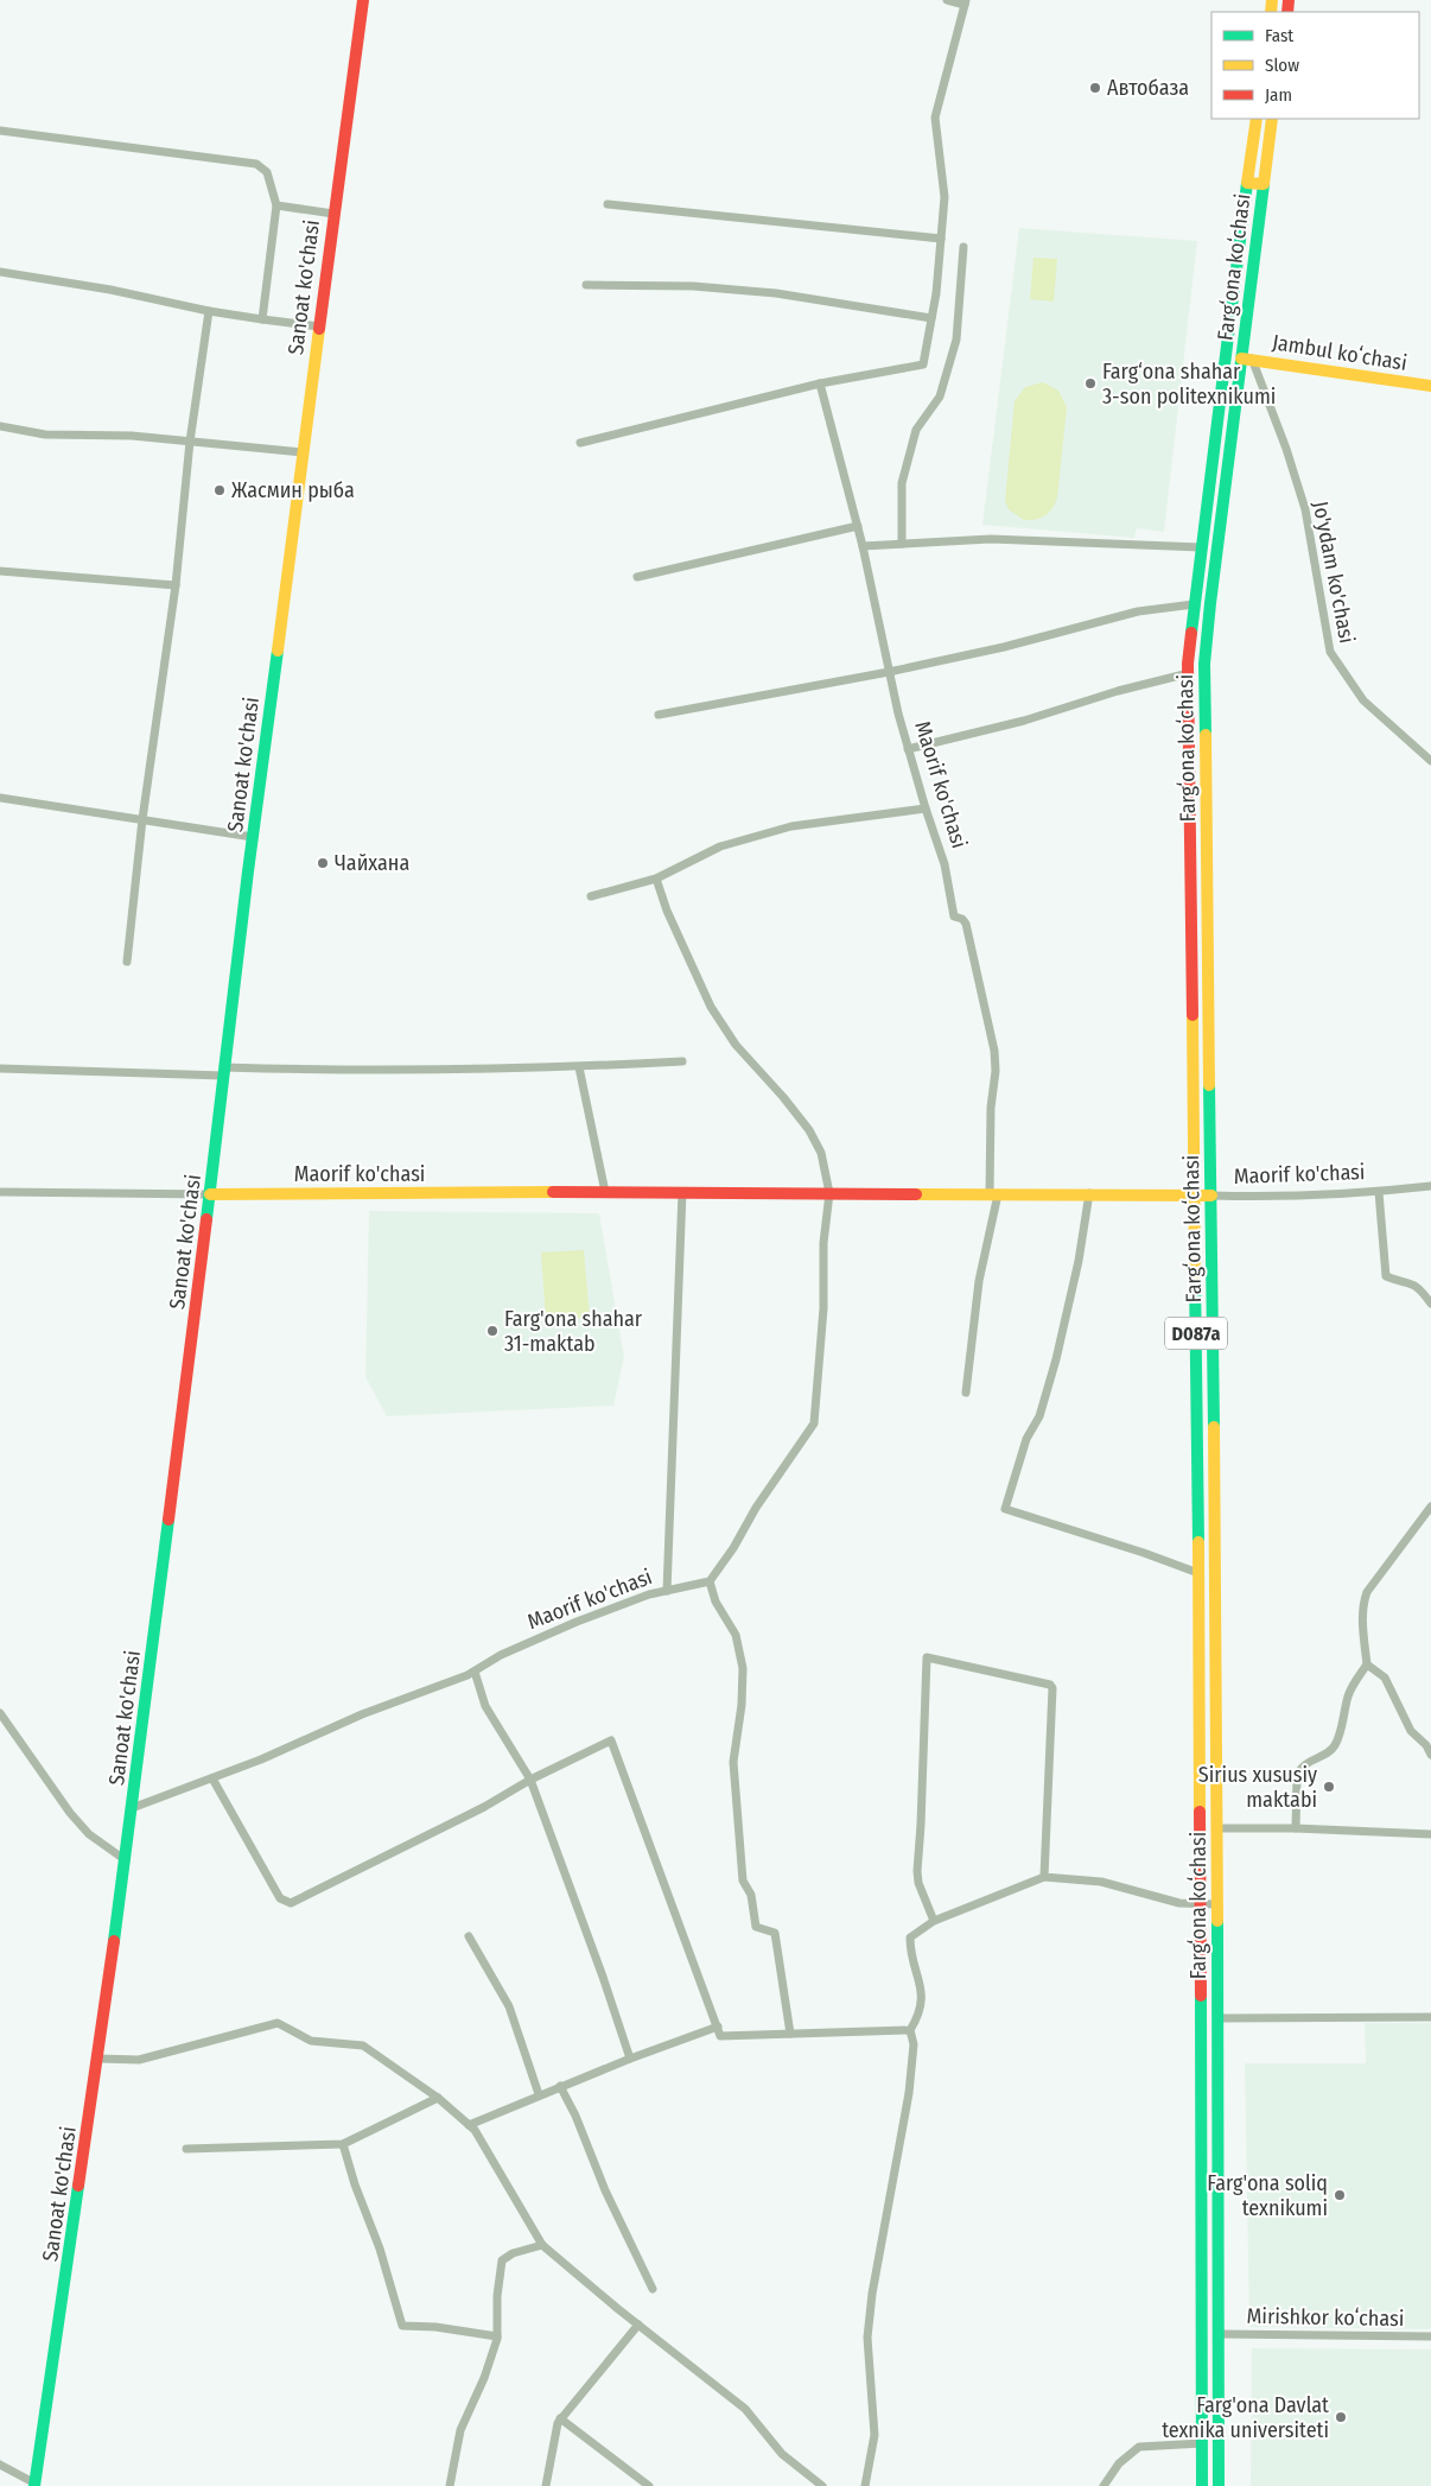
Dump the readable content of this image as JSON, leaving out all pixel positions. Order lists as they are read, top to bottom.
{
  "streets": {
    "main road": [
      "Fargʻona koʻchasi",
      "Sanoat ko'chasi",
      "Jambul koʻchasi",
      "Maorif ko'chasi",
      "D087a"
    ],
    "street": ["Jo'ydam ko'chasi", "Mirishkor koʻchasi"]
  },
  "crossings": [
    ["Fargʻona koʻchasi", "Jambul koʻchasi"],
    ["Fargʻona koʻchasi", "Jo'ydam ko'chasi"],
    ["Fargʻona koʻchasi", "Maorif ko'chasi"],
    ["Fargʻona koʻchasi", "Mirishkor koʻchasi"],
    ["Sanoat ko'chasi", "Maorif ko'chasi"],
    ["Jambul koʻchasi", "Jo'ydam ko'chasi"]
  ],
  "places": [
    "Автобаза",
    "Farg‘ona shahar 3-son politexnikumi",
    "Жасмин рыба",
    "Чайхана",
    "Farg'ona shahar 31-maktab",
    "Sirius xususiy maktabi",
    "Farg'ona soliq texnikumi",
    "Farg'ona Davlat texnika universiteti"
  ],
  "legend": ["Fast", "Slow", "Jam"]
}
